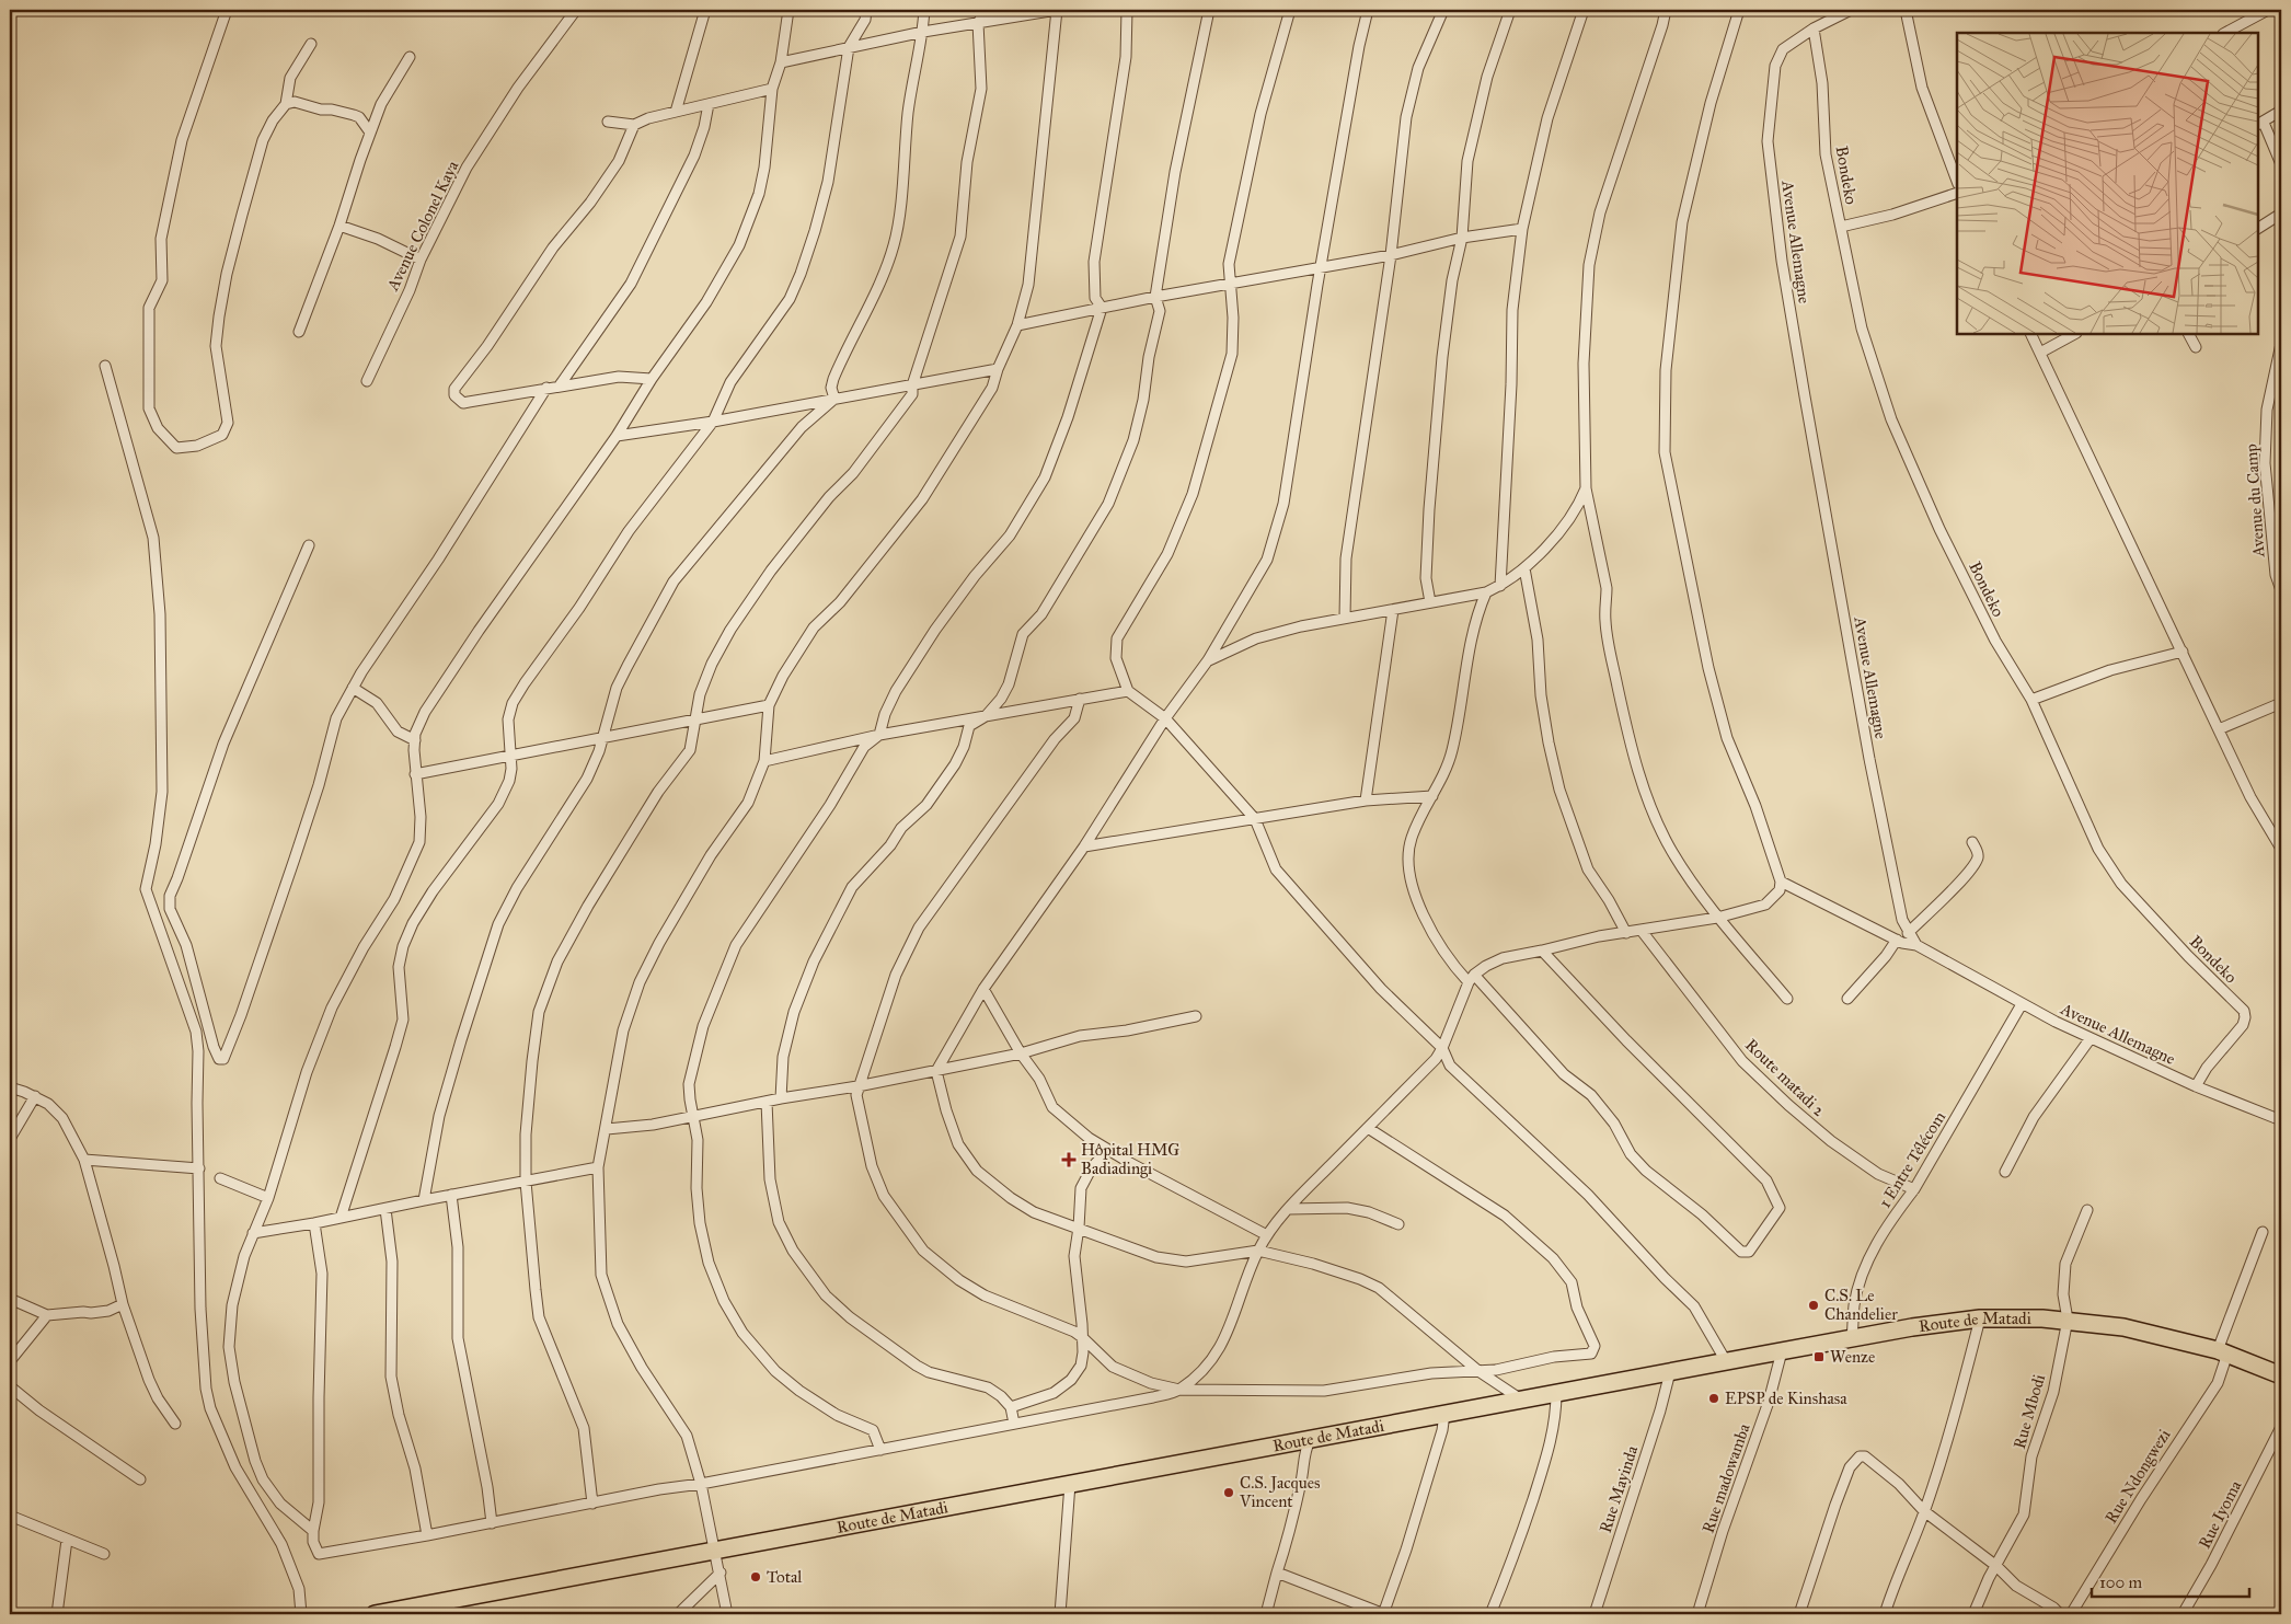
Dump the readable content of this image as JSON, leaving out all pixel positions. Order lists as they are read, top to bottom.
{
  "streets": {
    "highway": ["Route de Matadi"],
    "street": [
      "Bondeko",
      "Avenue Colonel Kaya",
      "Avenue Allemagne",
      "Avenue du Camp",
      "Route matadi 2",
      "1 Entre Télécom",
      "Rue Mbodi",
      "Rue Ndongwezi",
      "Rue madowamba",
      "Rue Mayinda",
      "Rue Iyoma"
    ]
  },
  "crossings": [
    ["Bondeko", "Avenue Allemagne"],
    ["Avenue Allemagne", "1 Entre Télécom"],
    ["Route matadi 2", "1 Entre Télécom"],
    ["1 Entre Télécom", "Route de Matadi"],
    ["Route de Matadi", "Rue Mbodi"],
    ["Route de Matadi", "Rue Ndongwezi"],
    ["Route de Matadi", "Rue madowamba"],
    ["Route de Matadi", "Rue Mayinda"]
  ],
  "places": {
    "health": ["Hôpital HMG Badiadingi"],
    "other": [
      "C.S. Le Chandelier",
      "EPSP de Kinshasa",
      "C.S. Jacques Vincent",
      "Total"
    ],
    "transit": ["Wenze"]
  },
  "scale_bar": "100 m"
}
